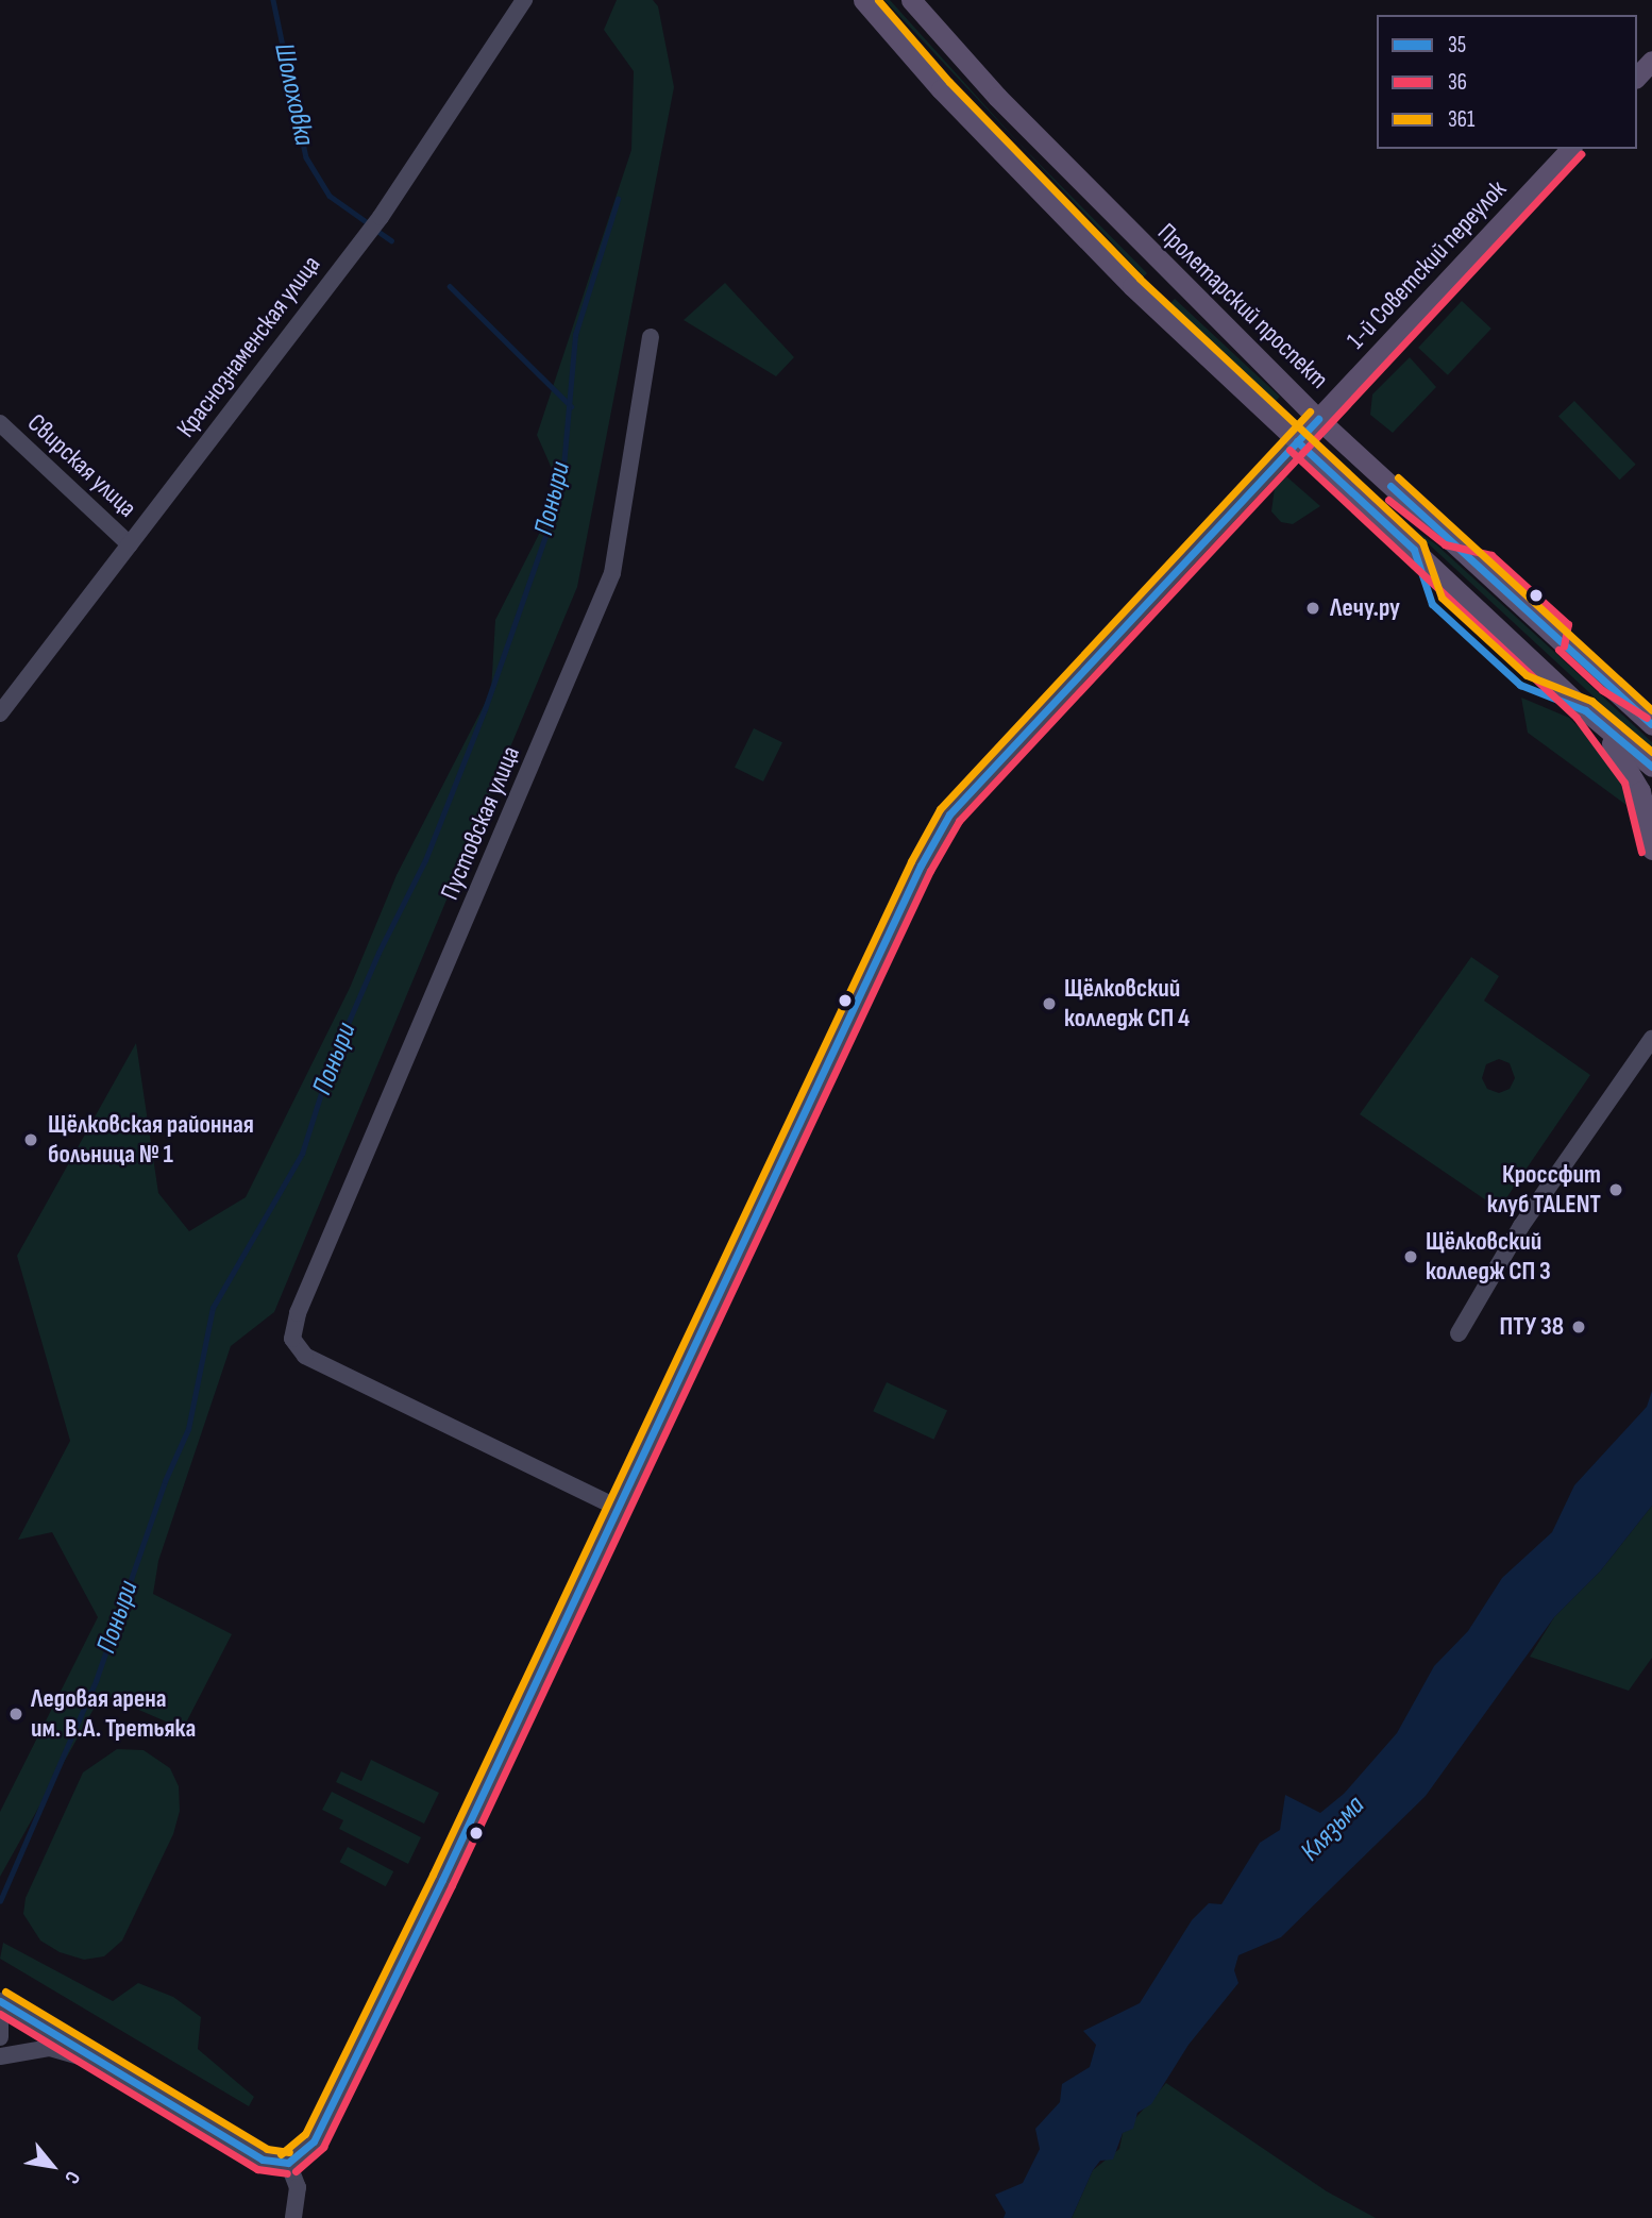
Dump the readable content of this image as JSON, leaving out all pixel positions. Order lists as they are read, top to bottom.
{
  "streets": {
    "main road": ["1-й Советский переулок", "Пролетарский проспект"],
    "street": ["Краснознаменская улица", "Свирская улица", "Пустовская улица"]
  },
  "crossings": [
    ["1-й Советский переулок", "Пролетарский проспект"],
    ["Краснознаменская улица", "Свирская улица"]
  ],
  "water": ["Шолоховка", "Поныри", "Клязьма"],
  "places": [
    "Лечу.ру",
    "Щёлковский колледж СП 4",
    "Щёлковская районная больница № 1",
    "Кроссфит клуб TALENT",
    "Щёлковский колледж СП 3",
    "ПТУ 38",
    "Ледовая арена им. В.А. Третьяка"
  ],
  "lines": ["transit line 361", "transit line 36", "transit line 35"],
  "legend": ["35", "36", "361"],
  "north": "bottom right"
}
